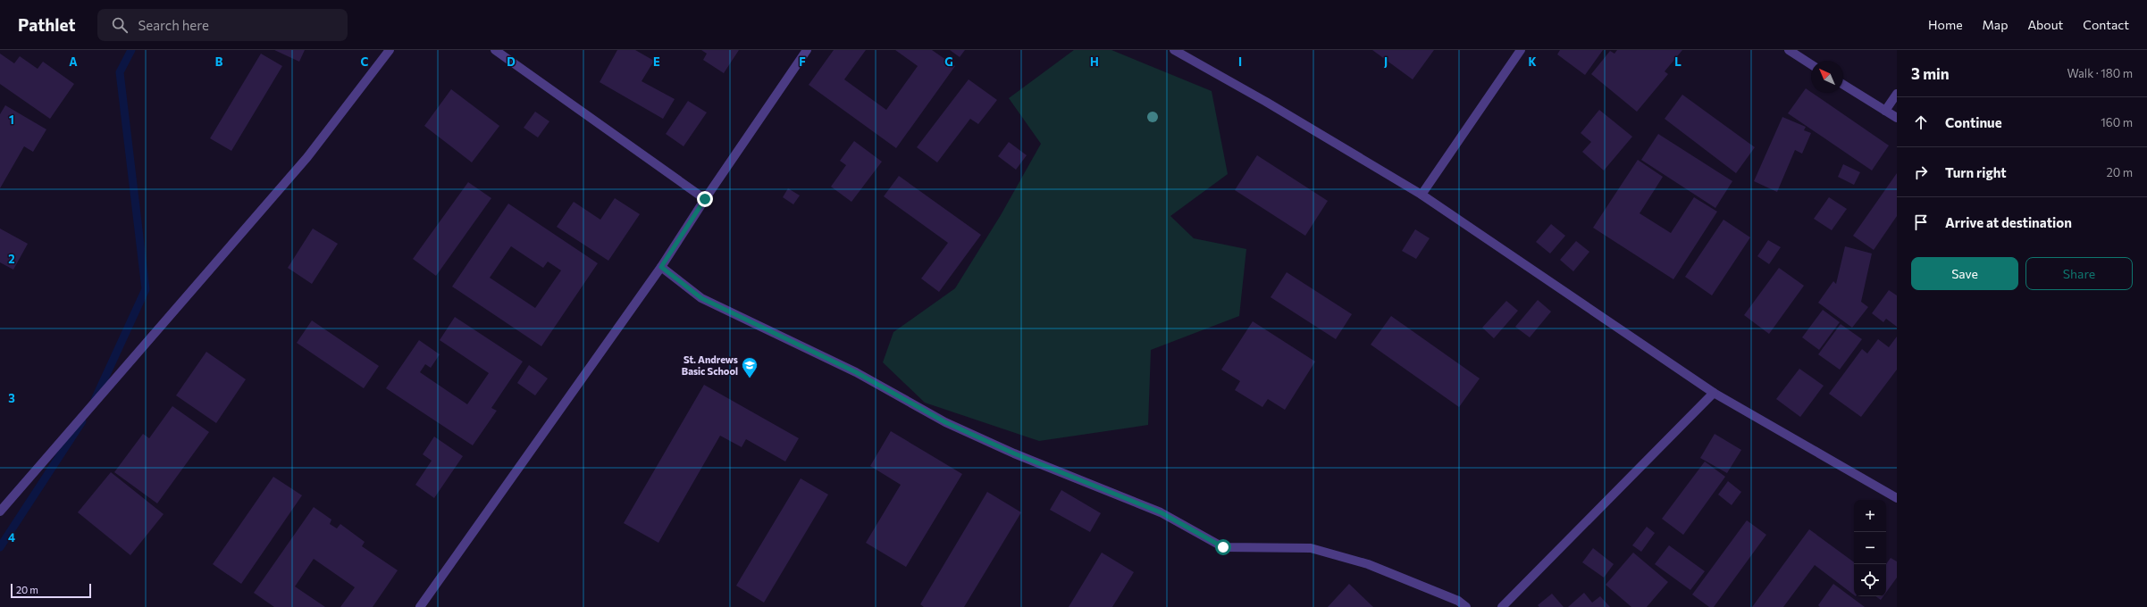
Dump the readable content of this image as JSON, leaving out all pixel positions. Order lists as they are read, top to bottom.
{
  "places": {
    "school or university": ["St. Andrews Basic School"]
  },
  "scale_bar": "20 m",
  "north": "top left",
  "page": {
    "header": "Pathlet",
    "search": "Search here",
    "nav": [
      "Home",
      "Map",
      "About",
      "Contact"
    ],
    "heading": ["3 min", "Walk · 180 m"],
    "list": [
      ["Continue", "160 m"],
      ["Turn right", "20 m"],
      "Arrive at destination"
    ],
    "buttons": ["Save", "Share"],
    "map_buttons": ["+", "−"],
    "scale": "20 m"
  },
  "grid": {
    "columns": [
      "A",
      "B",
      "C",
      "D",
      "E",
      "F",
      "G",
      "H",
      "I",
      "J",
      "K",
      "L"
    ],
    "rows": [
      "1",
      "2",
      "3",
      "4"
    ]
  }
}
